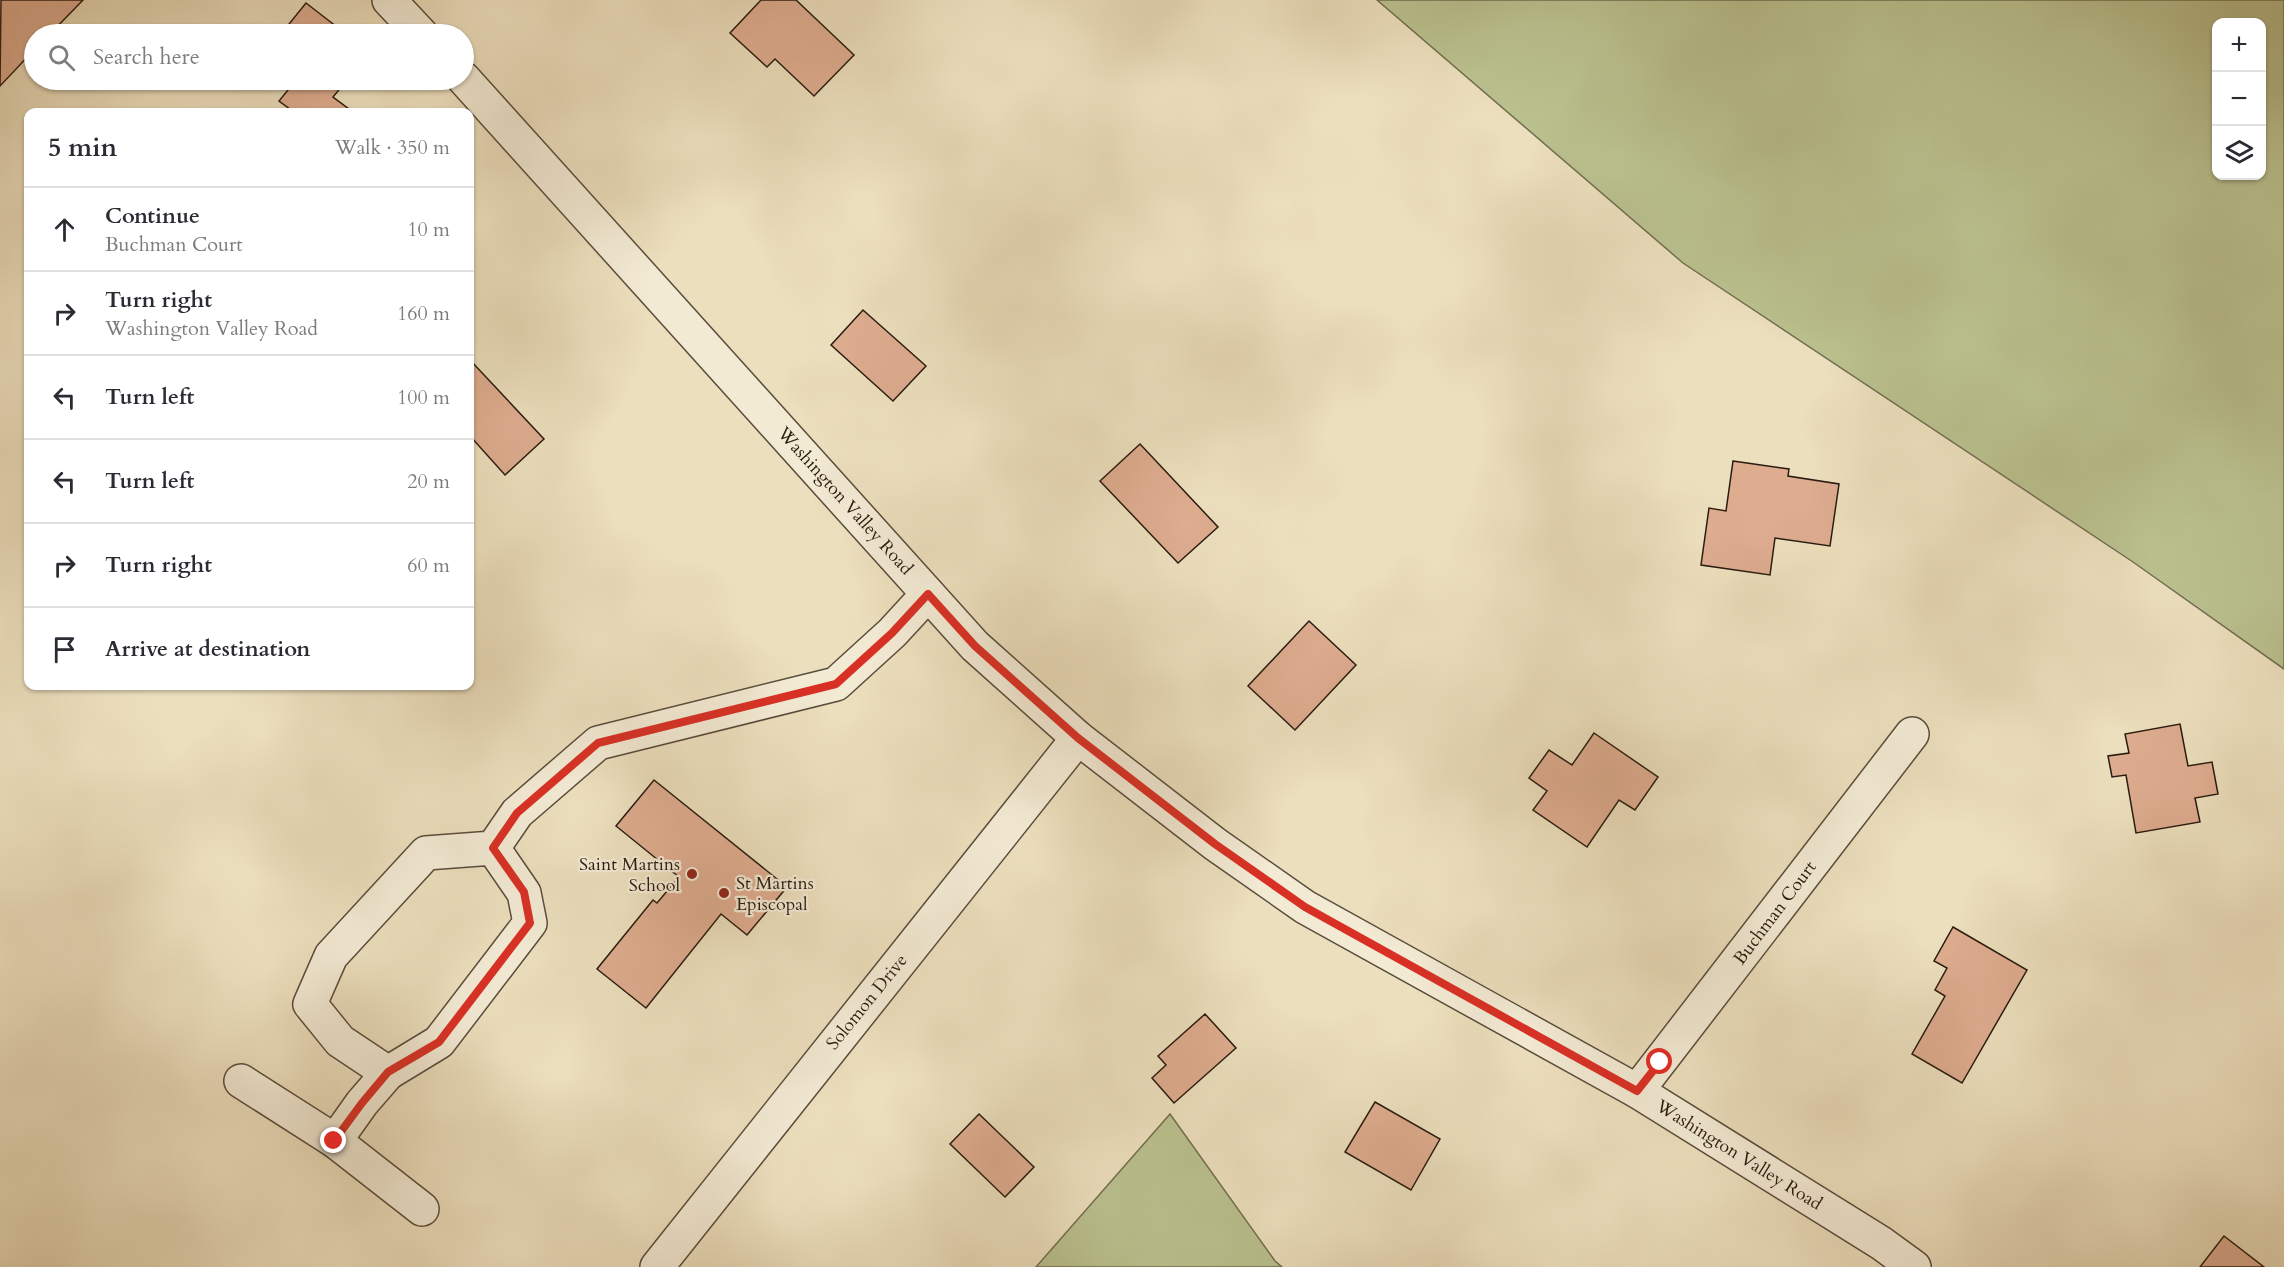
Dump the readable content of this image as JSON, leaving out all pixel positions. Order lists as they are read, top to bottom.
{
  "streets": {
    "street": ["Washington Valley Road", "Buchman Court", "Solomon Drive"]
  },
  "crossings": [
    ["Washington Valley Road", "Buchman Court"],
    ["Washington Valley Road", "Solomon Drive"]
  ],
  "places": ["Saint Martins School", "St Martins Episcopal"],
  "page": {
    "map_buttons": ["+", "−"],
    "search": "Search here",
    "heading": ["5 min", "Walk · 350 m"],
    "list": [
      ["Continue", "Buchman Court", "10 m"],
      ["Turn right", "Washington Valley Road", "160 m"],
      ["Turn left", "100 m"],
      ["Turn left", "20 m"],
      ["Turn right", "60 m"],
      "Arrive at destination"
    ]
  }
}
